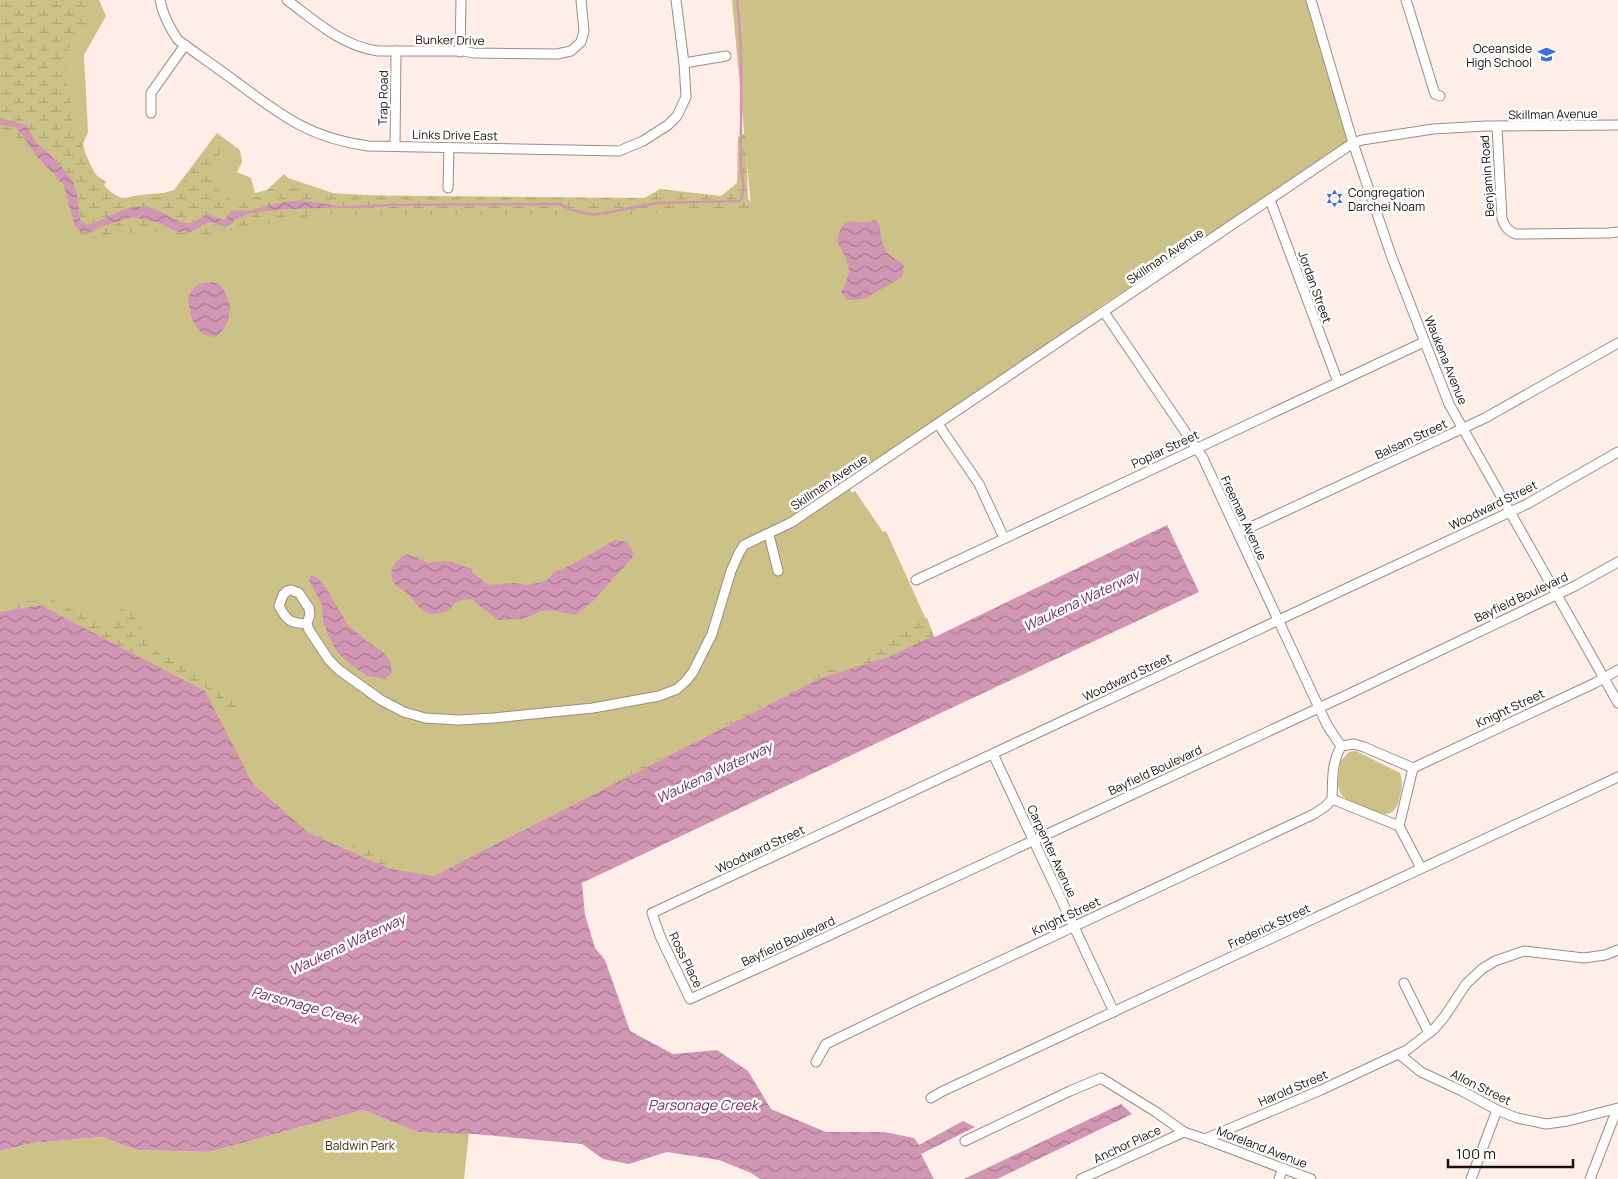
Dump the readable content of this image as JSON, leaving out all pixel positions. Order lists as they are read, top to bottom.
{
  "streets": {
    "street": [
      "Bunker Drive",
      "Trap Road",
      "Skillman Avenue",
      "Links Drive East",
      "Benjamin Road",
      "Jordan Street",
      "Waukena Avenue",
      "Balsam Street",
      "Poplar Street",
      "Woodward Street",
      "Freeman Avenue",
      "Bayfield Boulevard",
      "Knight Street",
      "Carpenter Avenue",
      "Frederick Street",
      "Ross Place",
      "Allon Street",
      "Harold Street",
      "Anchor Place",
      "Moreland Avenue"
    ]
  },
  "crossings": [
    ["Bunker Drive", "Trap Road"],
    ["Trap Road", "Links Drive East"],
    ["Skillman Avenue", "Benjamin Road"],
    ["Skillman Avenue", "Jordan Street"],
    ["Skillman Avenue", "Waukena Avenue"],
    ["Skillman Avenue", "Freeman Avenue"],
    ["Jordan Street", "Poplar Street"],
    ["Waukena Avenue", "Balsam Street"],
    ["Waukena Avenue", "Poplar Street"],
    ["Waukena Avenue", "Woodward Street"],
    ["Waukena Avenue", "Bayfield Boulevard"],
    ["Waukena Avenue", "Knight Street"],
    ["Balsam Street", "Freeman Avenue"],
    ["Poplar Street", "Freeman Avenue"],
    ["Woodward Street", "Freeman Avenue"],
    ["Woodward Street", "Carpenter Avenue"],
    ["Woodward Street", "Ross Place"],
    ["Freeman Avenue", "Bayfield Boulevard"],
    ["Bayfield Boulevard", "Carpenter Avenue"],
    ["Bayfield Boulevard", "Ross Place"],
    ["Knight Street", "Carpenter Avenue"],
    ["Carpenter Avenue", "Frederick Street"],
    ["Allon Street", "Harold Street"],
    ["Harold Street", "Moreland Avenue"]
  ],
  "water": ["Waukena Waterway", "Parsonage Creek"],
  "parks": ["Baldwin Park"],
  "places": {
    "school or university": ["Oceanside High School"],
    "synagogue": ["Congregation Darchei Noam"]
  },
  "scale_bar": "100 m"
}
